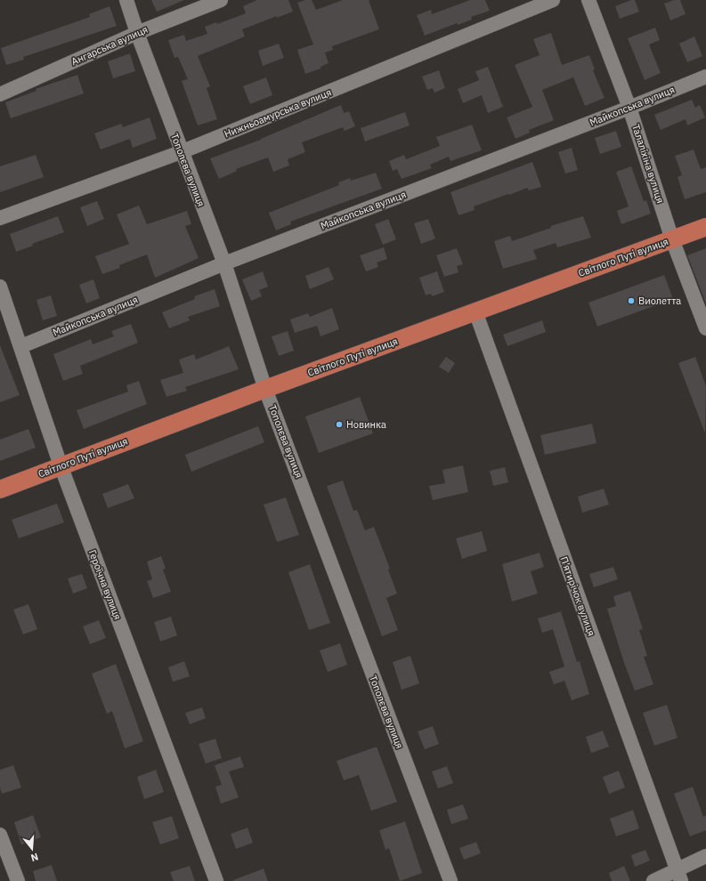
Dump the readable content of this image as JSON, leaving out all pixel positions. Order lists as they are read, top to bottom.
{
  "streets": {
    "main road": ["Світлого Путі вулиця"],
    "street": [
      "Ангарська вулиця",
      "Майкопська вулиця",
      "Нижньоамурська вулиця",
      "Талаліхіна вулиця",
      "Тополєва вулиця",
      "Героїчна вулиця",
      "П’ятирічок вулиця"
    ]
  },
  "crossings": [
    ["Ангарська вулиця", "Тополєва вулиця"],
    ["Майкопська вулиця", "Талаліхіна вулиця"],
    ["Майкопська вулиця", "Тополєва вулиця"],
    ["Майкопська вулиця", "Героїчна вулиця"],
    ["Нижньоамурська вулиця", "Тополєва вулиця"],
    ["Талаліхіна вулиця", "Світлого Путі вулиця"],
    ["Тополєва вулиця", "Світлого Путі вулиця"],
    ["Світлого Путі вулиця", "Героїчна вулиця"],
    ["Світлого Путі вулиця", "П’ятирічок вулиця"]
  ],
  "places": ["Виолетта", "Новинка"],
  "north": "bottom"
}
